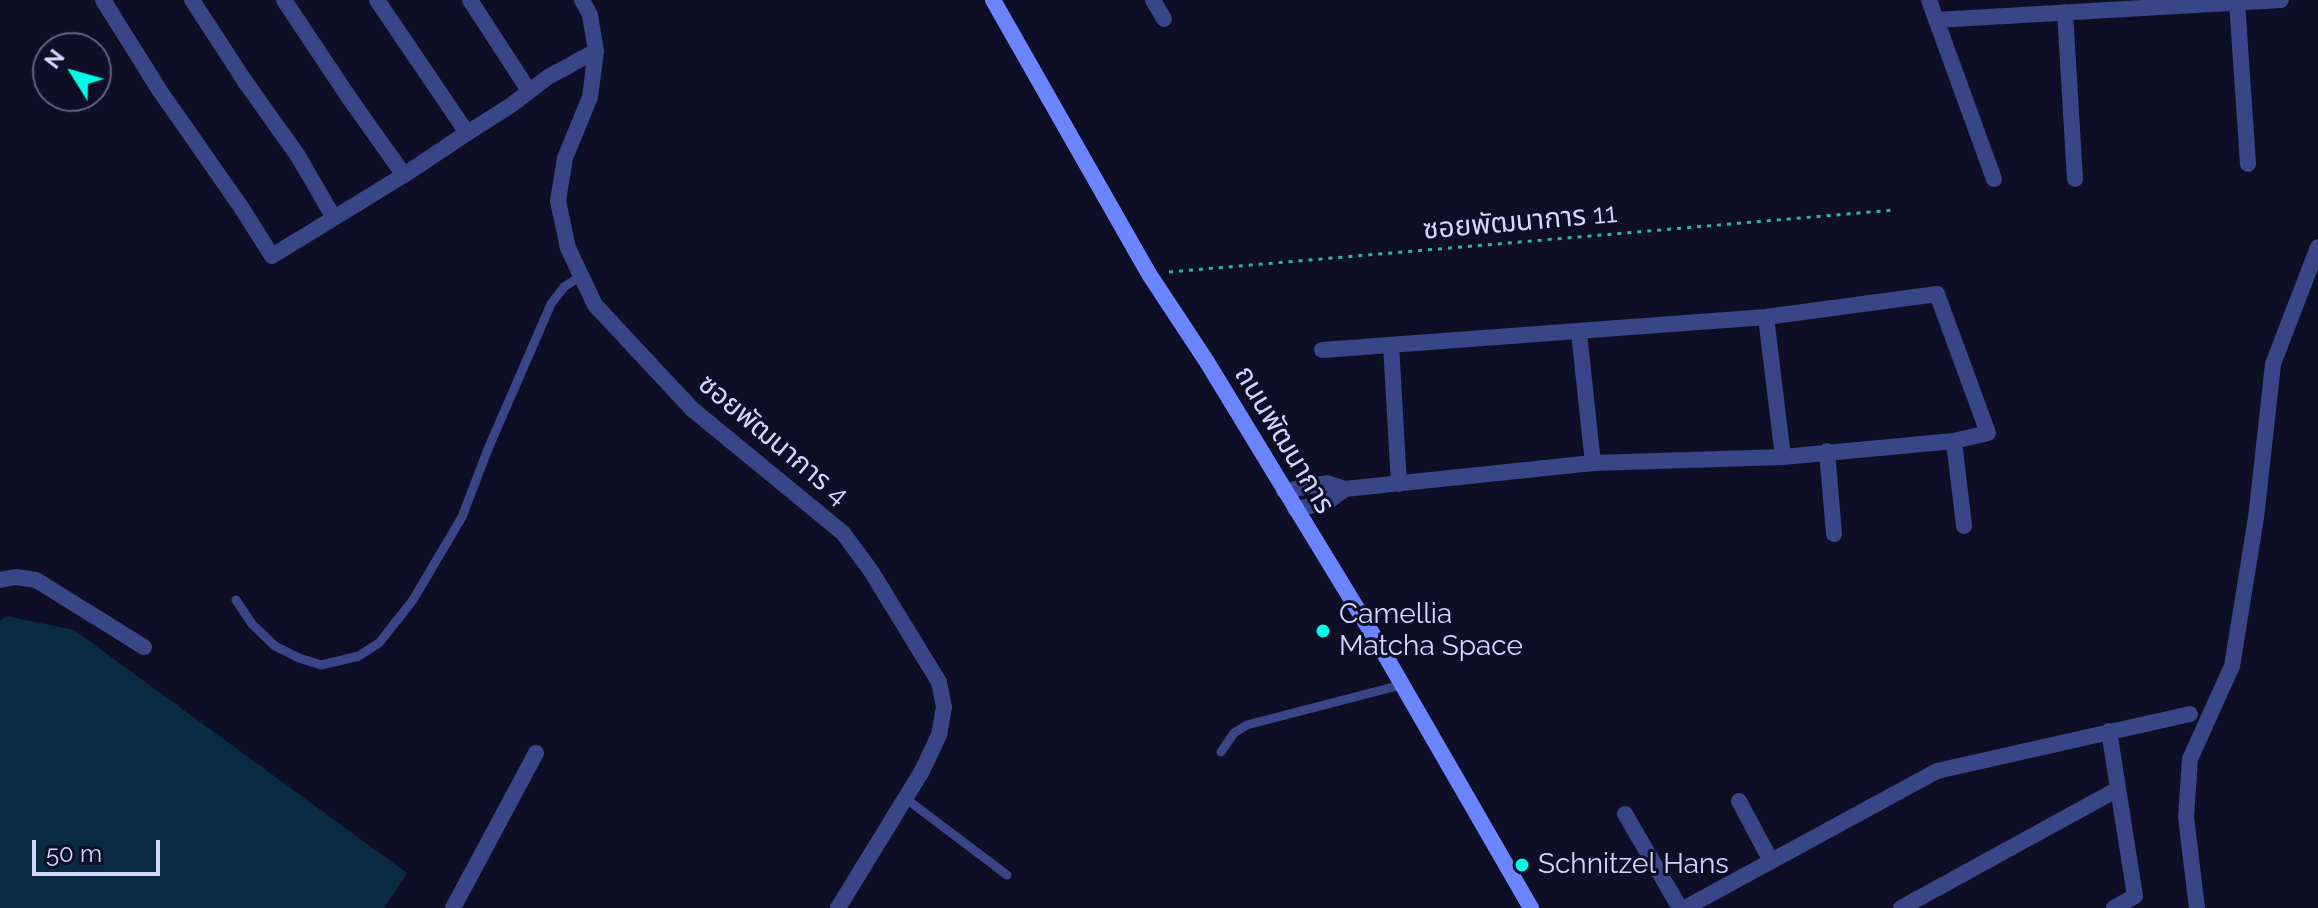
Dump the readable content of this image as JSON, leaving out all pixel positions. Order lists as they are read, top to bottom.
{
  "streets": {
    "street": ["ซอยพัฒนาการ 4", "ถนนพัฒนาการ"],
    "path": ["ซอยพัฒนาการ 11"]
  },
  "crossings": [
    ["ซอยพัฒนาการ 11", "ถนนพัฒนาการ"]
  ],
  "places": ["Camellia Matcha Space", "Schnitzel Hans"],
  "scale_bar": "50 m",
  "north": "top left"
}
